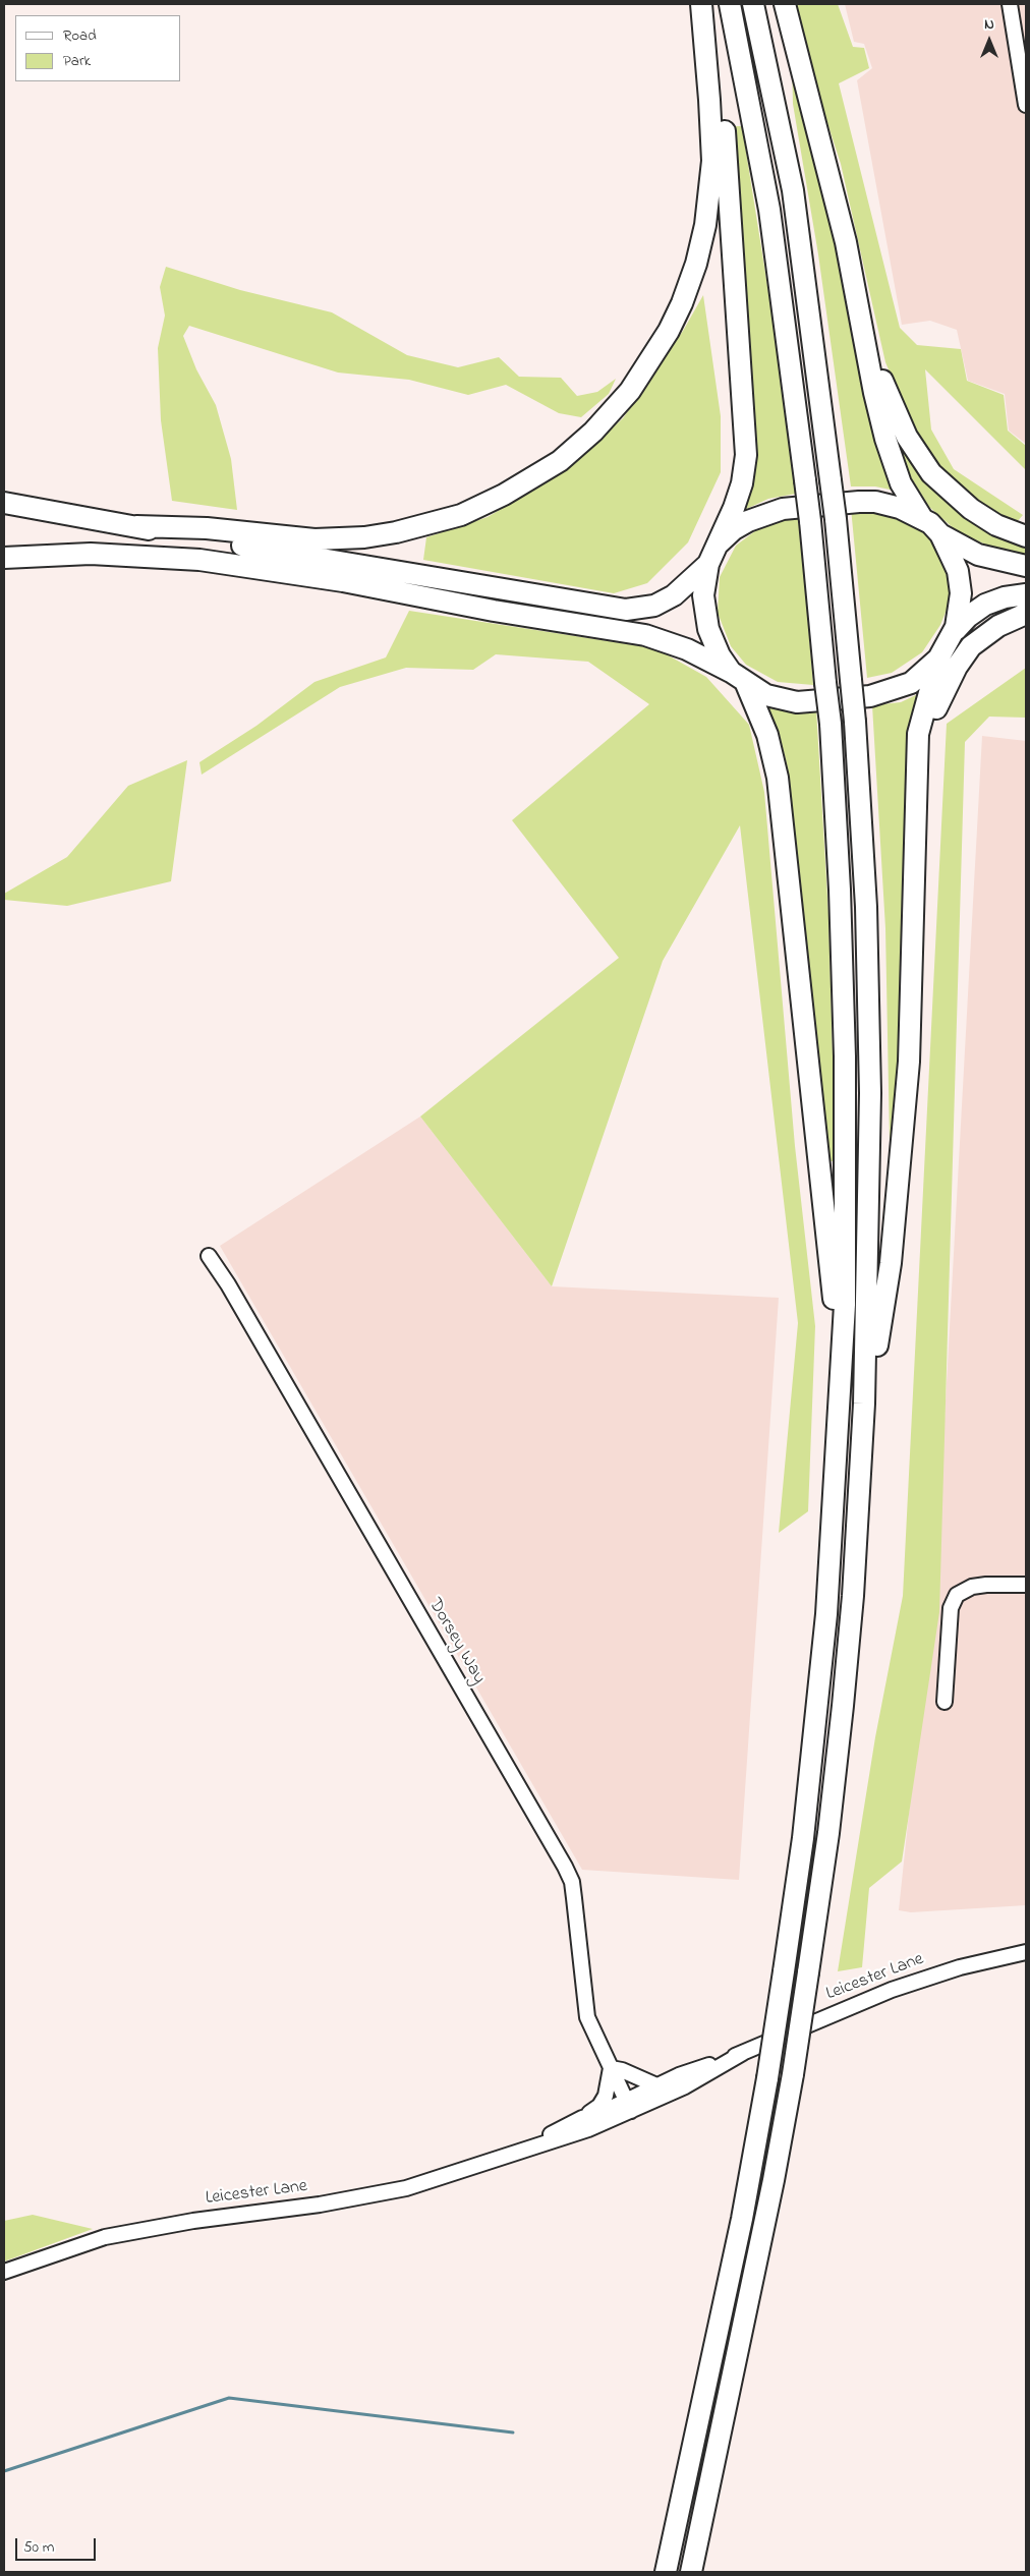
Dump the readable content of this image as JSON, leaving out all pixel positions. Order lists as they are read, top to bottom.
{
  "streets": {
    "street": ["Dorsey Way", "Leicester Lane"]
  },
  "crossings": [
    ["Dorsey Way", "Leicester Lane"]
  ],
  "legend": ["Road", "Park"],
  "scale_bar": "50 m",
  "north": "top"
}
